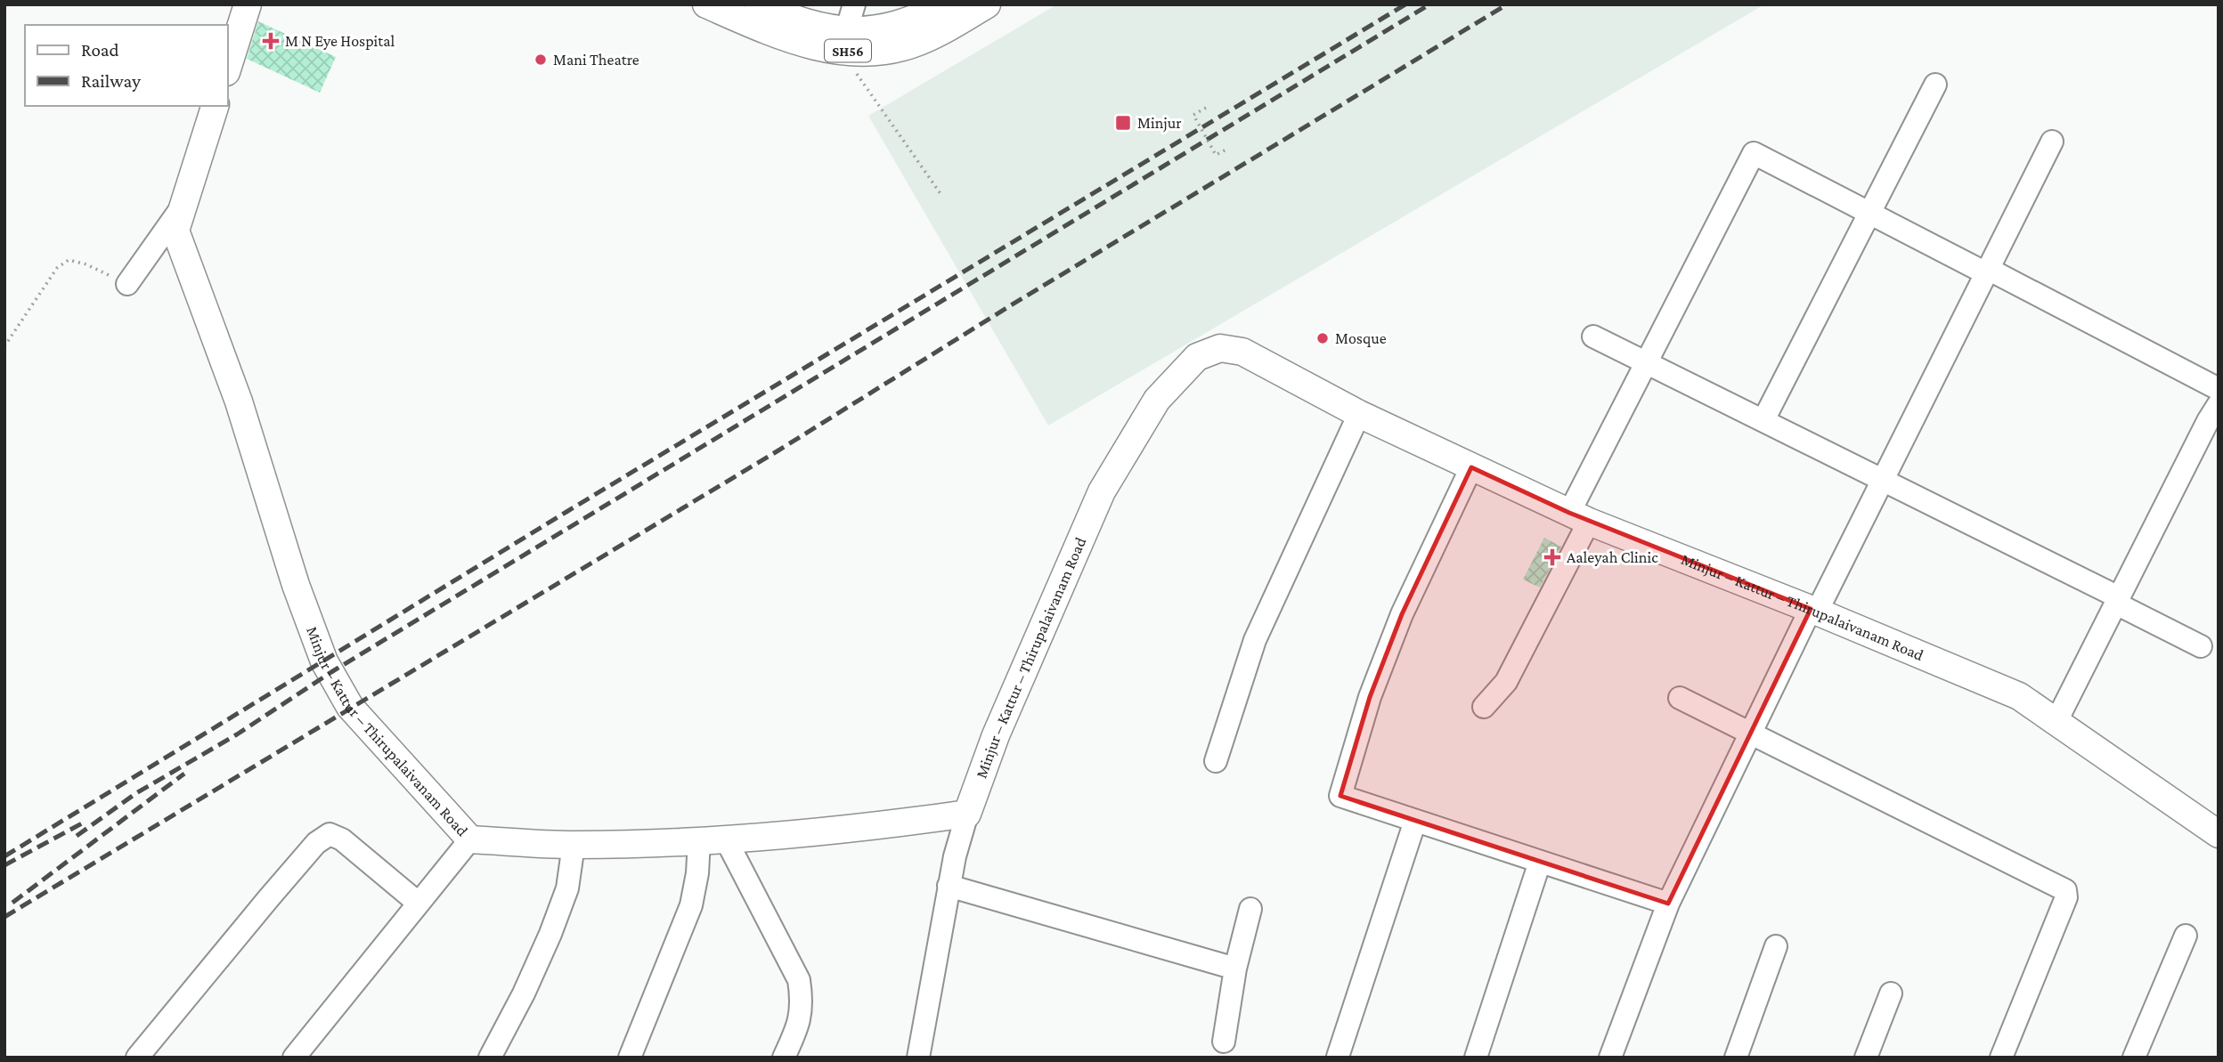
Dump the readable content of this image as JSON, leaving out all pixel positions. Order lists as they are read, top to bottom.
{
  "streets": {
    "main road": ["SH56", "Minjur – Kattur – Thirupalaivanam Road"]
  },
  "places": {
    "health": ["M N Eye Hospital", "Aaleyah Clinic"],
    "other": ["Mani Theatre", "Mosque"],
    "transit": ["Minjur"]
  },
  "legend": ["Road", "Railway"]
}
